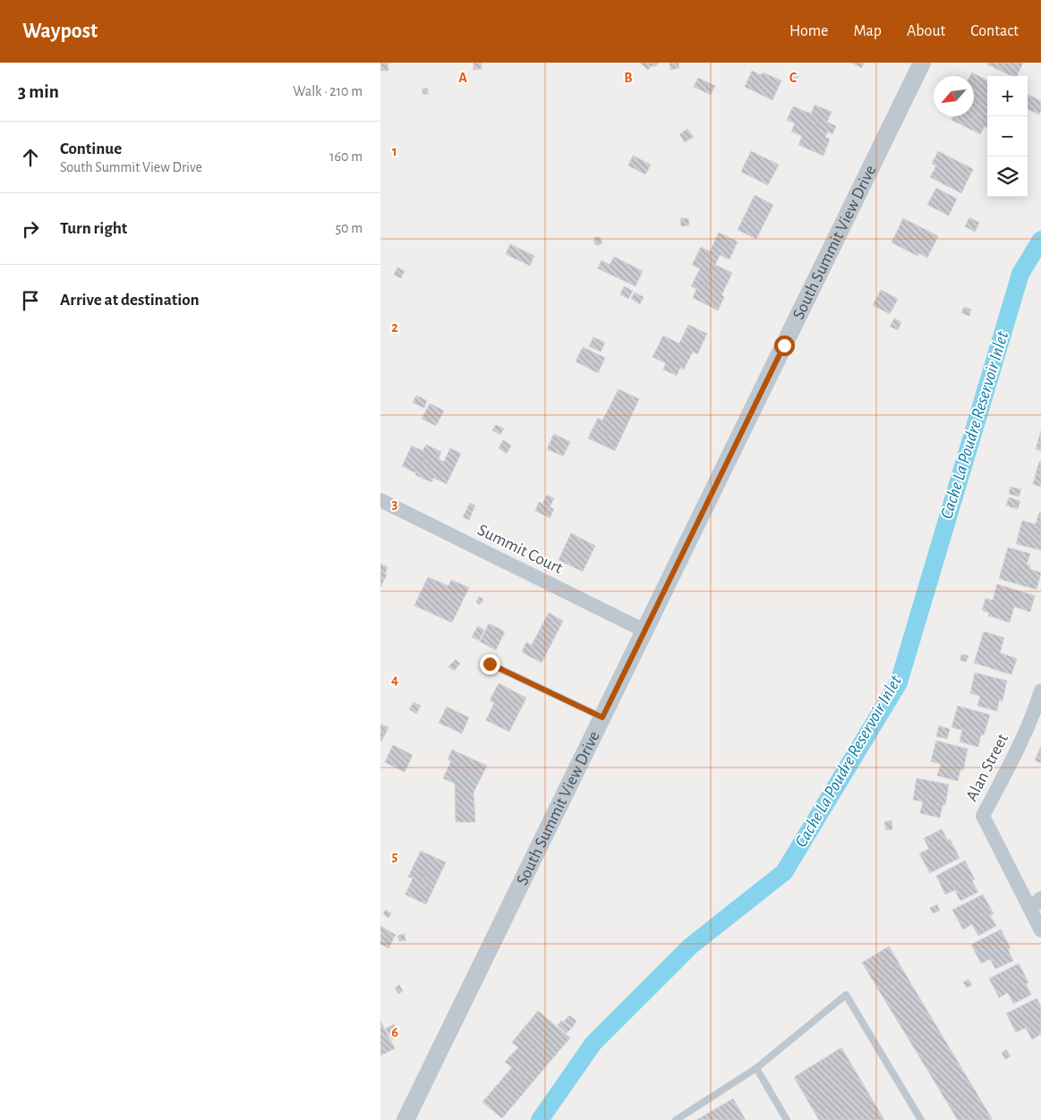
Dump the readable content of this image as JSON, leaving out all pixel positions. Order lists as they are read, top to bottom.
{
  "streets": {
    "street": ["South Summit View Drive", "Summit Court", "Alan Street"]
  },
  "crossings": [
    ["South Summit View Drive", "Summit Court"]
  ],
  "water": ["Cache La Poudre Reservoir Inlet"],
  "north": "bottom left",
  "page": {
    "header": "Waypost",
    "nav": [
      "Home",
      "Map",
      "About",
      "Contact"
    ],
    "heading": ["3 min", "Walk · 210 m"],
    "map_buttons": ["+", "−"],
    "list": [
      ["Continue", "South Summit View Drive", "160 m"],
      ["Turn right", "50 m"],
      "Arrive at destination"
    ]
  },
  "grid": {
    "columns": ["A", "B", "C"],
    "rows": [
      "1",
      "2",
      "3",
      "4",
      "5",
      "6"
    ]
  }
}
